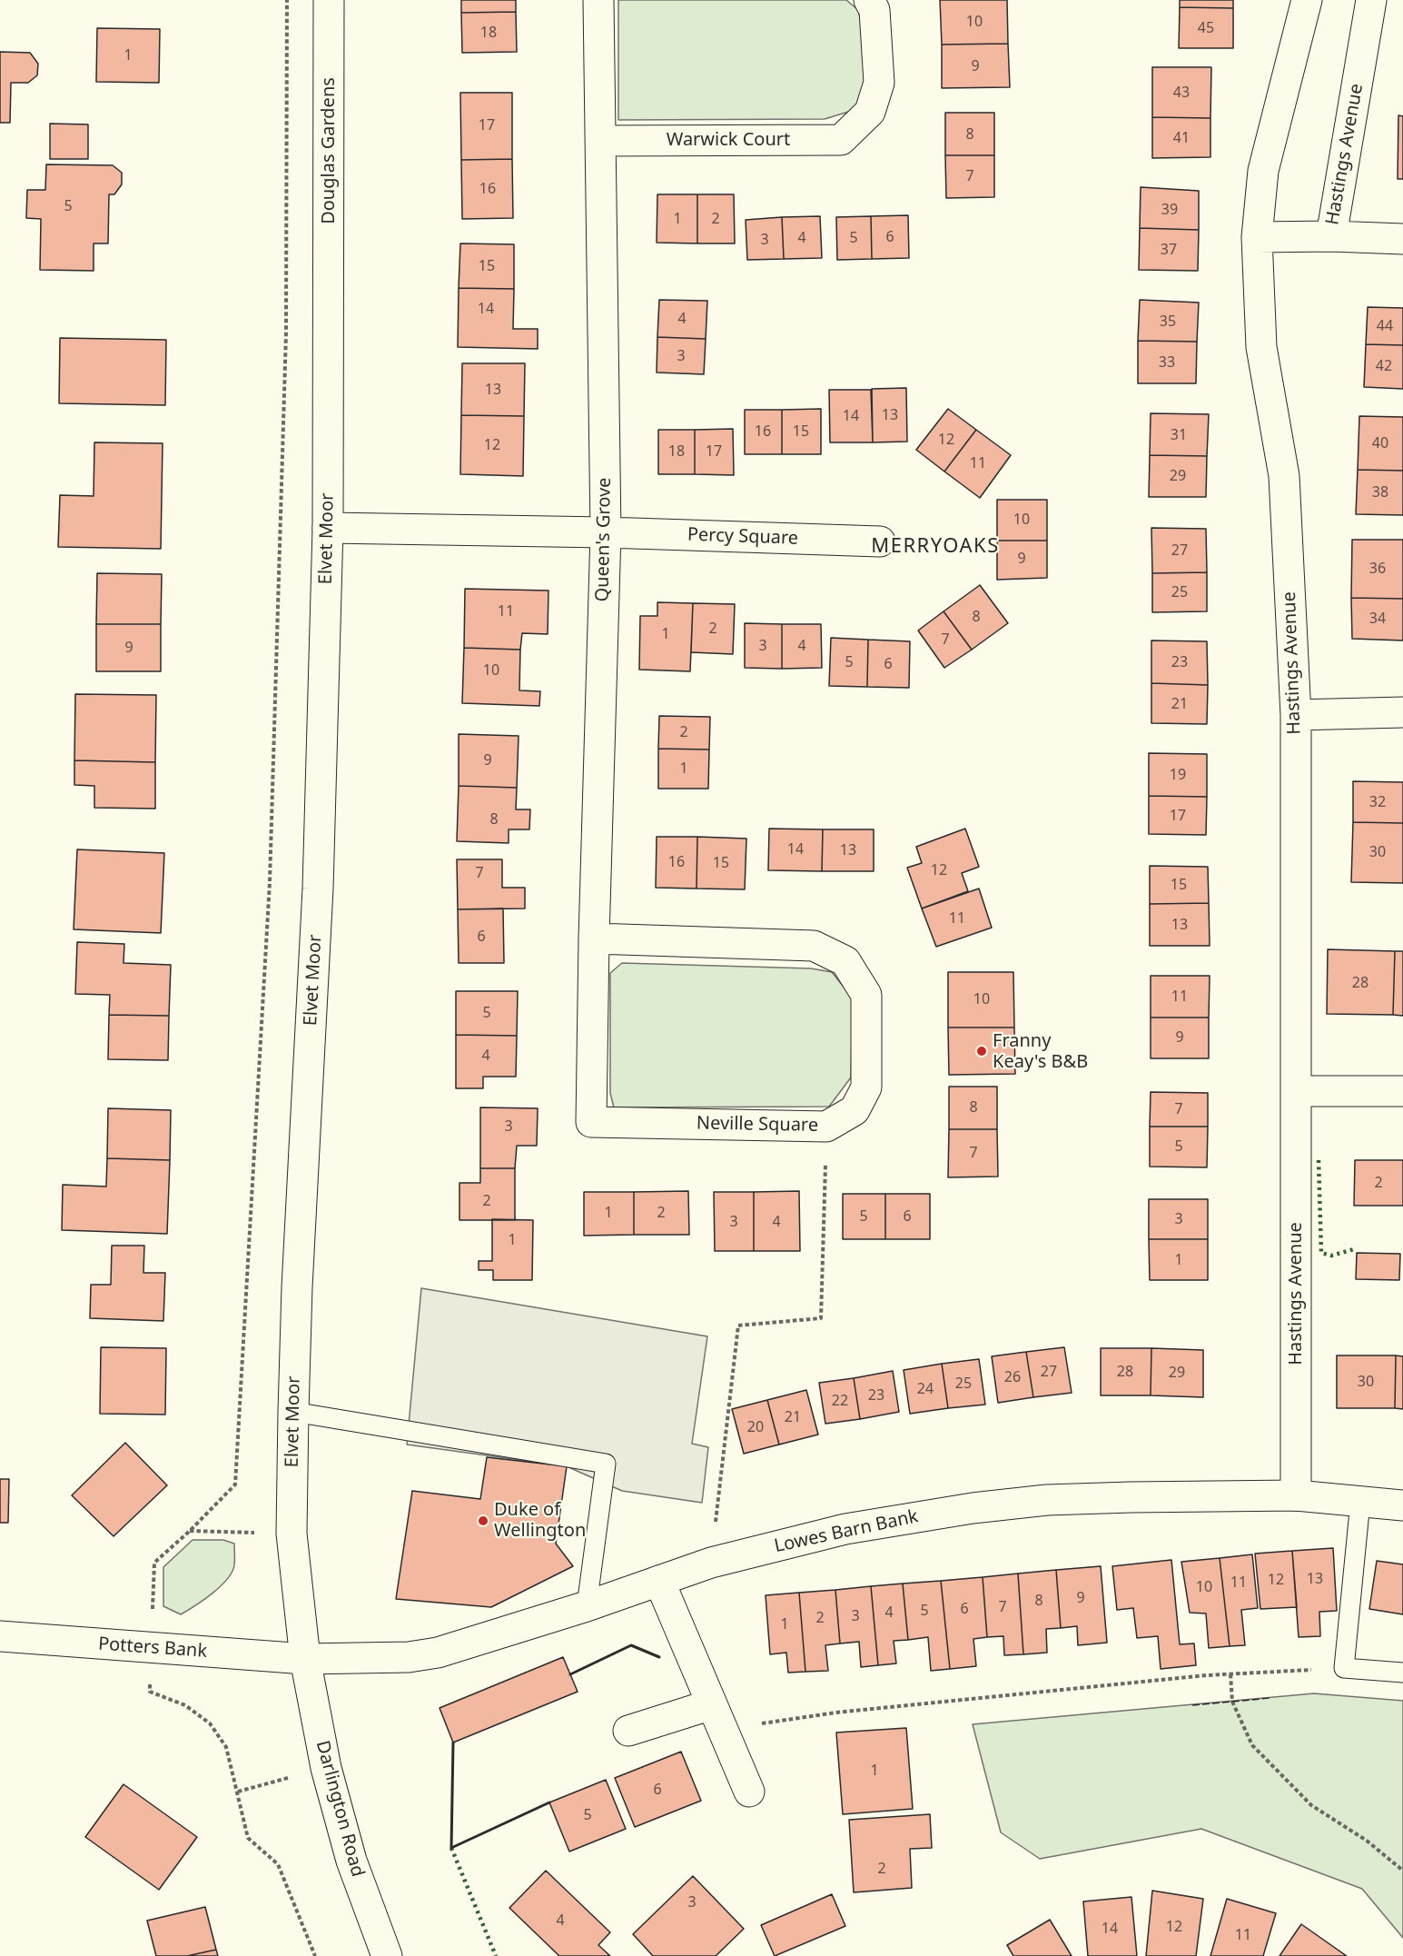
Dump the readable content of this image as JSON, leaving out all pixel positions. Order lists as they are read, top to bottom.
{
  "streets": {
    "main road": [
      "Warwick Court",
      "Douglas Gardens",
      "Hastings Avenue",
      "Percy Square",
      "Elvet Moor",
      "Queen's Grove",
      "Neville Square",
      "Lowes Barn Bank",
      "Potters Bank",
      "Darlington Road"
    ]
  },
  "crossings": [
    ["Warwick Court", "Queen's Grove"],
    ["Douglas Gardens", "Elvet Moor"],
    ["Hastings Avenue", "Lowes Barn Bank"],
    ["Percy Square", "Elvet Moor"],
    ["Percy Square", "Queen's Grove"],
    ["Elvet Moor", "Lowes Barn Bank"],
    ["Elvet Moor", "Potters Bank"],
    ["Elvet Moor", "Darlington Road"],
    ["Queen's Grove", "Neville Square"],
    ["Lowes Barn Bank", "Potters Bank"],
    ["Lowes Barn Bank", "Darlington Road"],
    ["Potters Bank", "Darlington Road"]
  ],
  "districts": ["MERRYOAKS"],
  "places": ["Franny Keay's B&B", "Duke of Wellington"],
  "house_numbers": [
    "10",
    "45",
    "18",
    "1",
    "9",
    "43",
    "17",
    "8",
    "41",
    "7",
    "16",
    "5",
    "39",
    "1",
    "2",
    "6",
    "4",
    "5",
    "3",
    "37",
    "15",
    "14",
    "4",
    "35",
    "44",
    "3",
    "33",
    "42",
    "13",
    "13",
    "14",
    "16",
    "15",
    "31",
    "12",
    "40",
    "12",
    "18",
    "17",
    "11",
    "29",
    "38",
    "10",
    "27",
    "9",
    "36",
    "25",
    "11",
    "8",
    "34",
    "2",
    "1",
    "7",
    "3",
    "4",
    "9",
    "5",
    "23",
    "6",
    "10",
    "21",
    "2",
    "9",
    "1",
    "19",
    "32",
    "17",
    "8",
    "14",
    "13",
    "30",
    "16",
    "15",
    "12",
    "7",
    "15",
    "11",
    "13",
    "6",
    "28",
    "11",
    "10",
    "5",
    "9",
    "4",
    "8",
    "7",
    "3",
    "5",
    "7",
    "2",
    "2",
    "1",
    "2",
    "5",
    "6",
    "3",
    "3",
    "4",
    "1",
    "1",
    "27",
    "28",
    "29",
    "26",
    "30",
    "25",
    "24",
    "23",
    "22",
    "21",
    "20",
    "13",
    "12",
    "11",
    "10",
    "9",
    "8",
    "7",
    "6",
    "5",
    "4",
    "3",
    "2",
    "1",
    "1",
    "6",
    "5",
    "2",
    "3",
    "4",
    "12",
    "14",
    "11"
  ]
}
